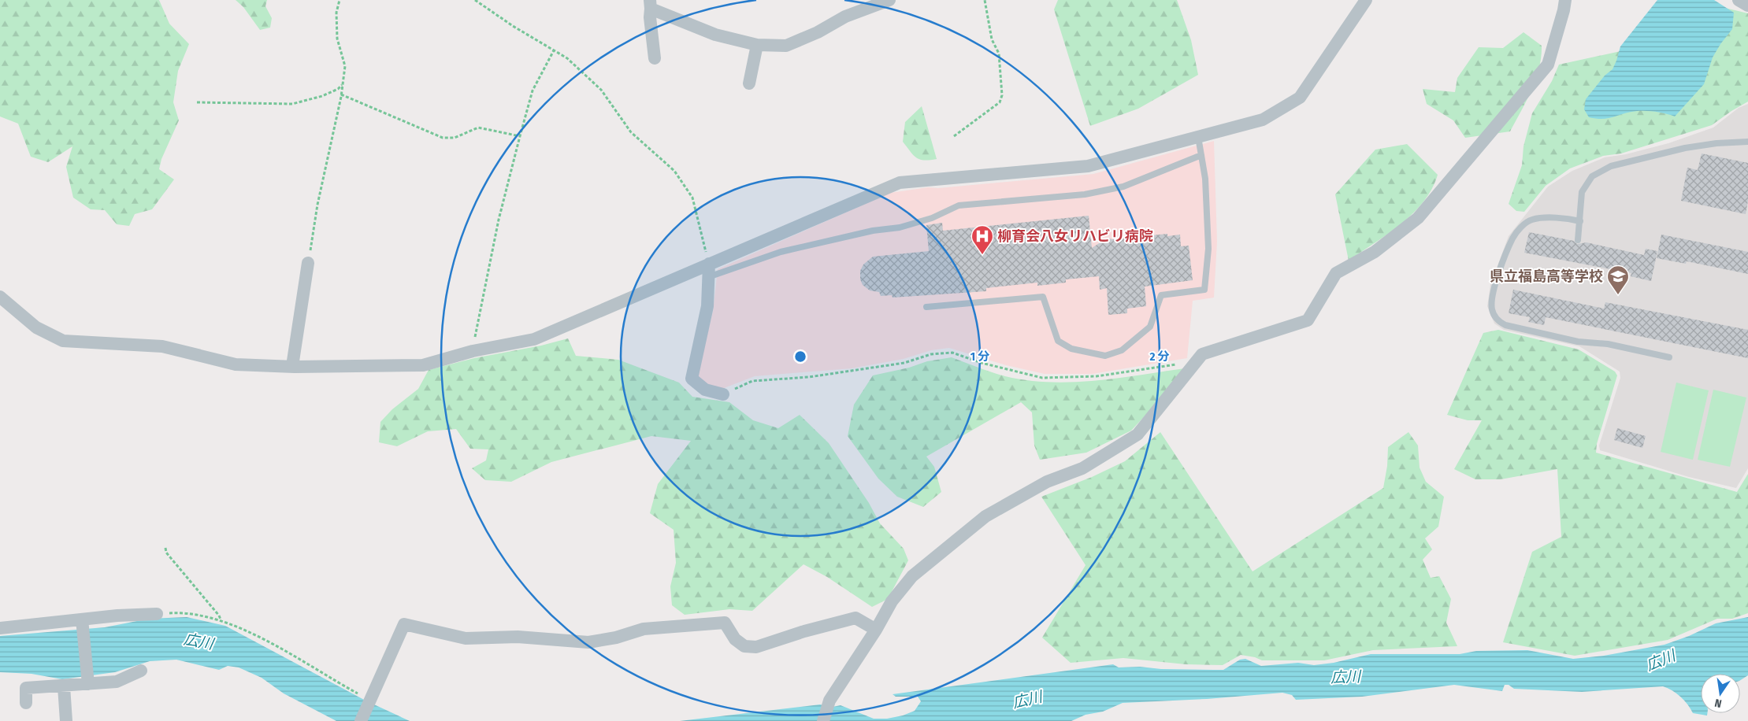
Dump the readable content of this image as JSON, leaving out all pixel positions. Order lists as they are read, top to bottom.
{
  "water": ["広川"],
  "places": {
    "hospital": ["柳育会八女リハビリ病院"],
    "school or university": ["県立福島高等学校"]
  },
  "north": "bottom",
  "rings": ["1 分", "2 分"]
}
